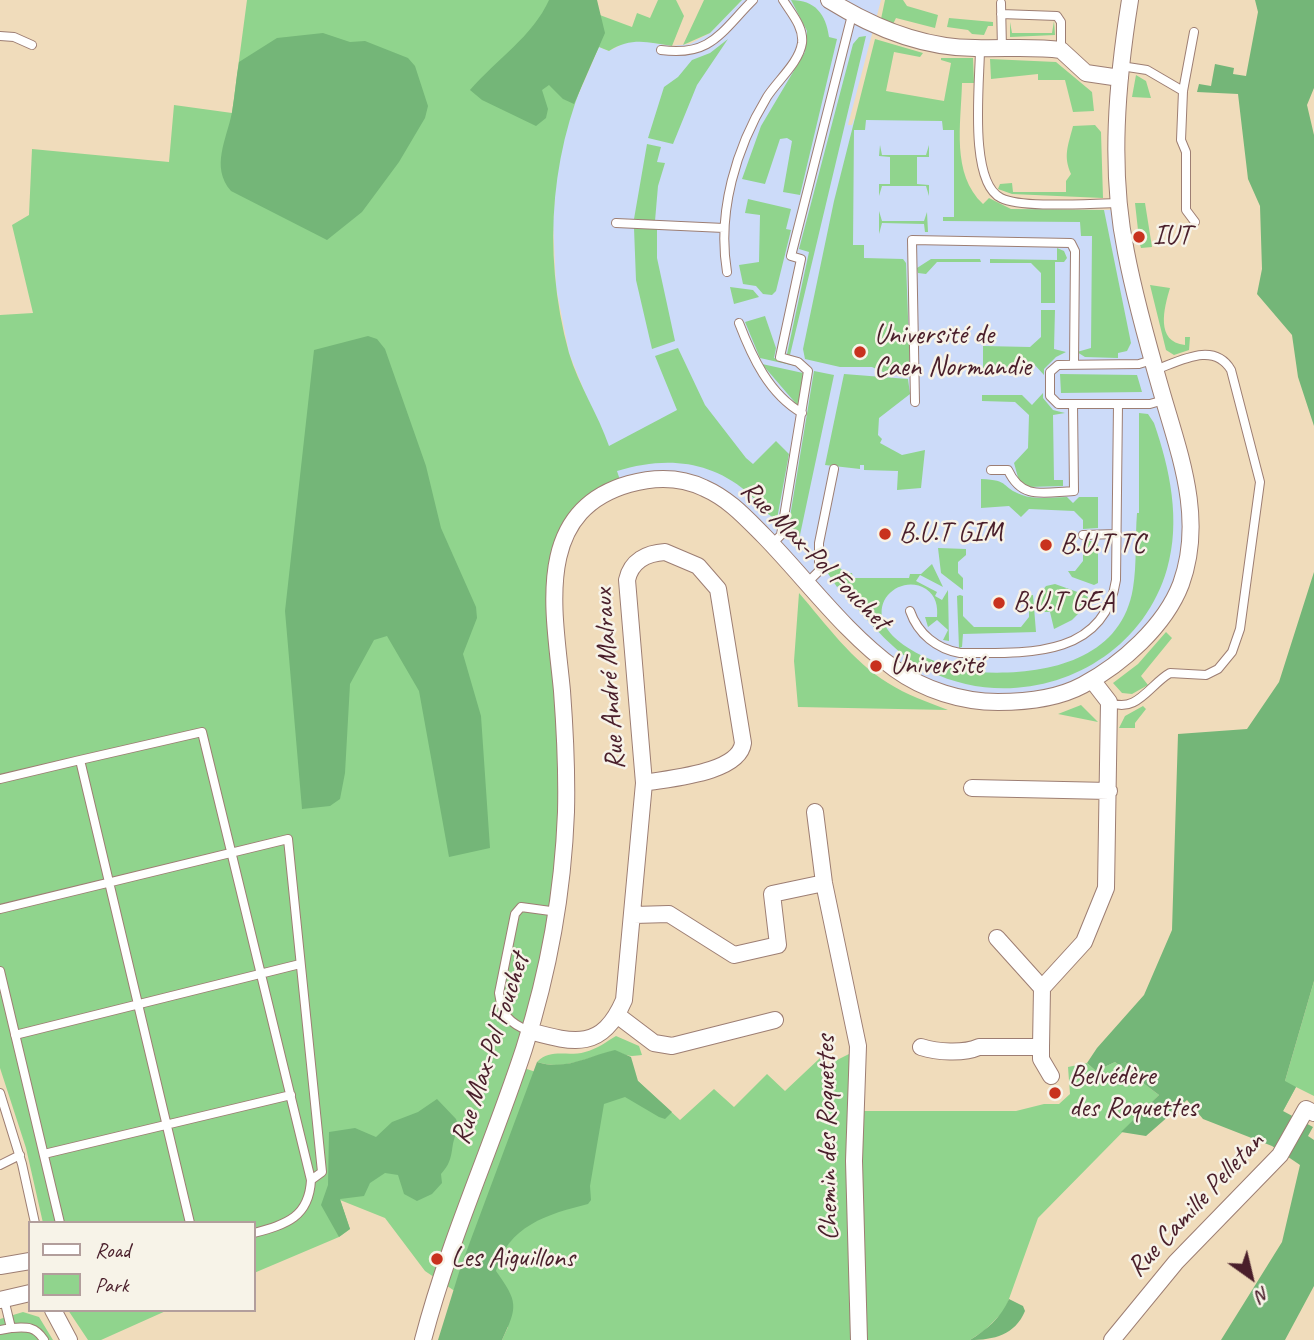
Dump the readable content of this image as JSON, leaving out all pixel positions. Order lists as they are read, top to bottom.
{
  "streets": {
    "street": [
      "Rue Max-Pol Fouchet",
      "Rue André Malraux",
      "Chemin des Roquettes",
      "Rue Camille Pelletan"
    ]
  },
  "places": [
    "IUT",
    "Université de Caen Normandie",
    "B.U.T GIM",
    "B.U.T TC",
    "B.U.T GEA",
    "Université",
    "Belvédère des Roquettes",
    "Les Aiguillons"
  ],
  "legend": ["Road", "Park"],
  "north": "bottom right"
}
